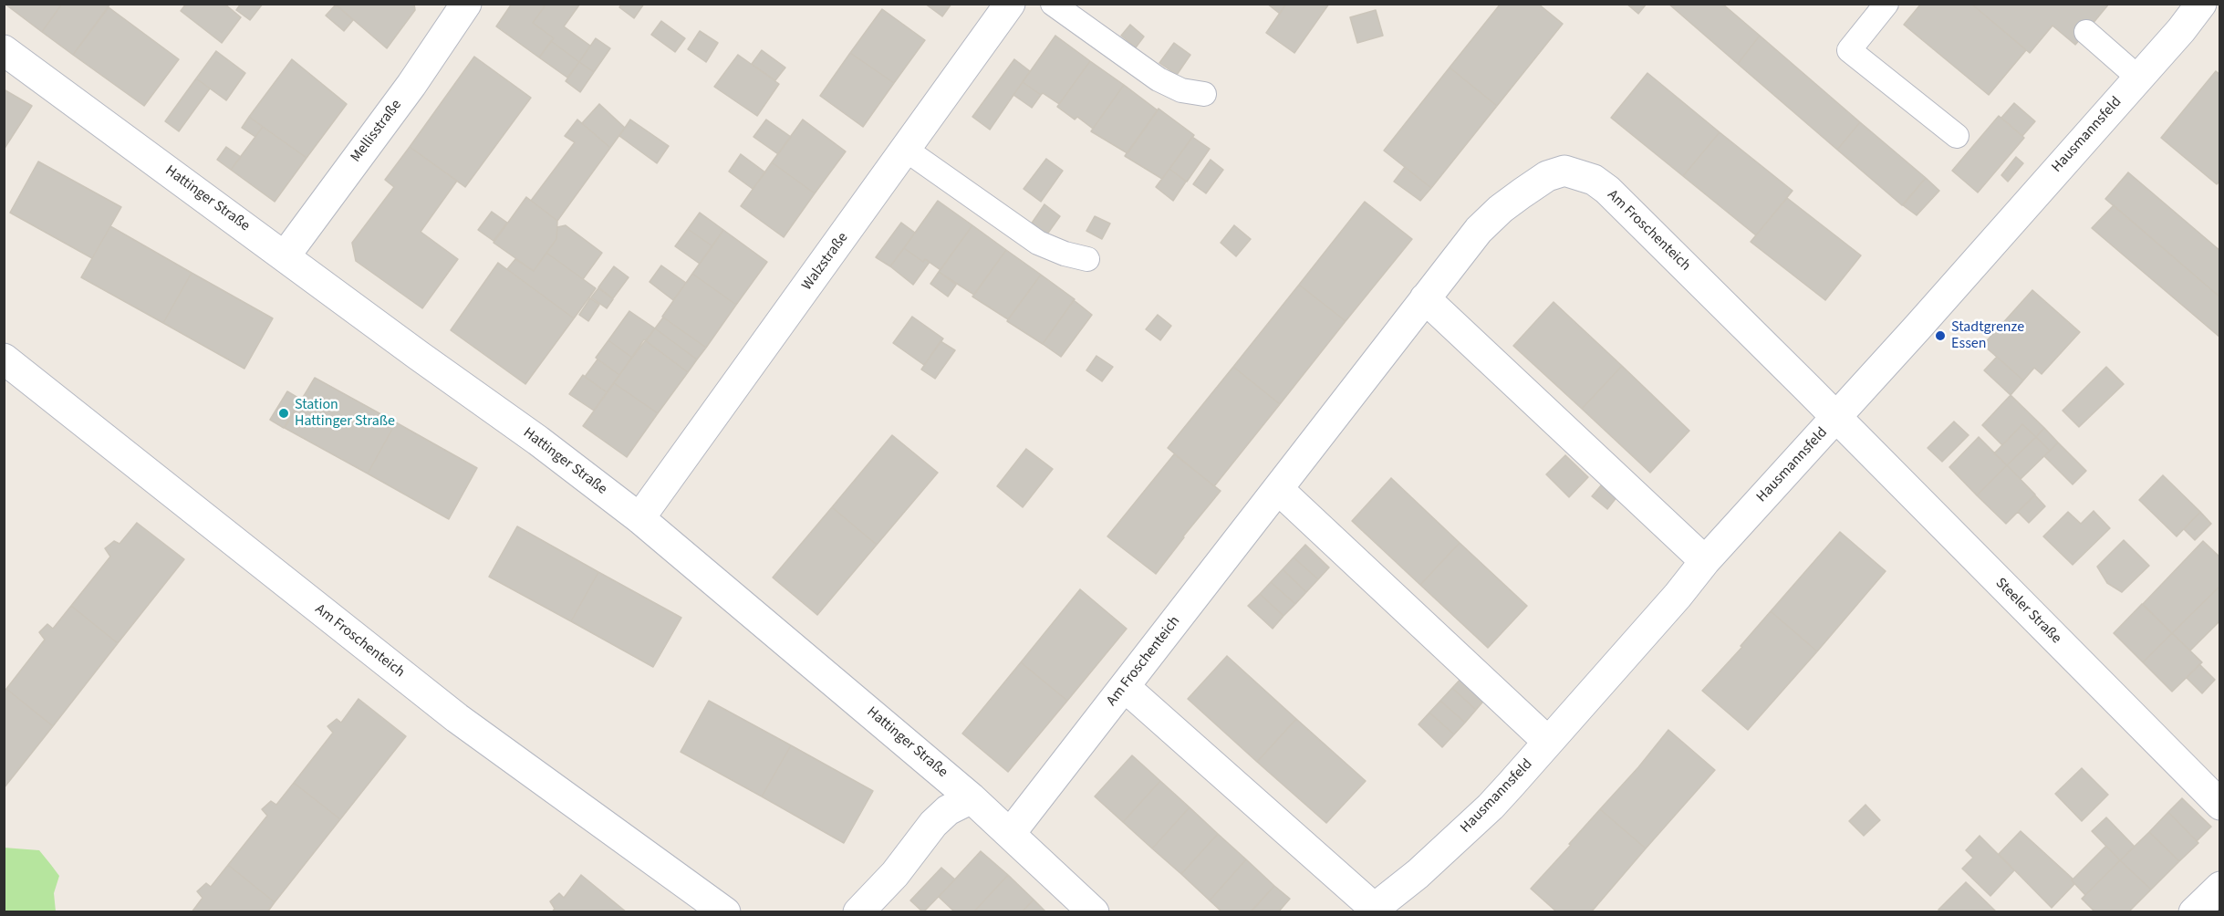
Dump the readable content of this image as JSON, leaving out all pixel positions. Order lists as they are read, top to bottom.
{
  "streets": {
    "street": [
      "Mellisstraße",
      "Hausmannsfeld",
      "Hattinger Straße",
      "Am Froschenteich",
      "Walzstraße",
      "Steeler Straße"
    ]
  },
  "crossings": [
    ["Mellisstraße", "Hattinger Straße"],
    ["Hausmannsfeld", "Am Froschenteich"],
    ["Hausmannsfeld", "Steeler Straße"],
    ["Hattinger Straße", "Am Froschenteich"],
    ["Hattinger Straße", "Walzstraße"],
    ["Am Froschenteich", "Steeler Straße"]
  ],
  "places": ["Stadtgrenze Essen", "Station Hattinger Straße"]
}
